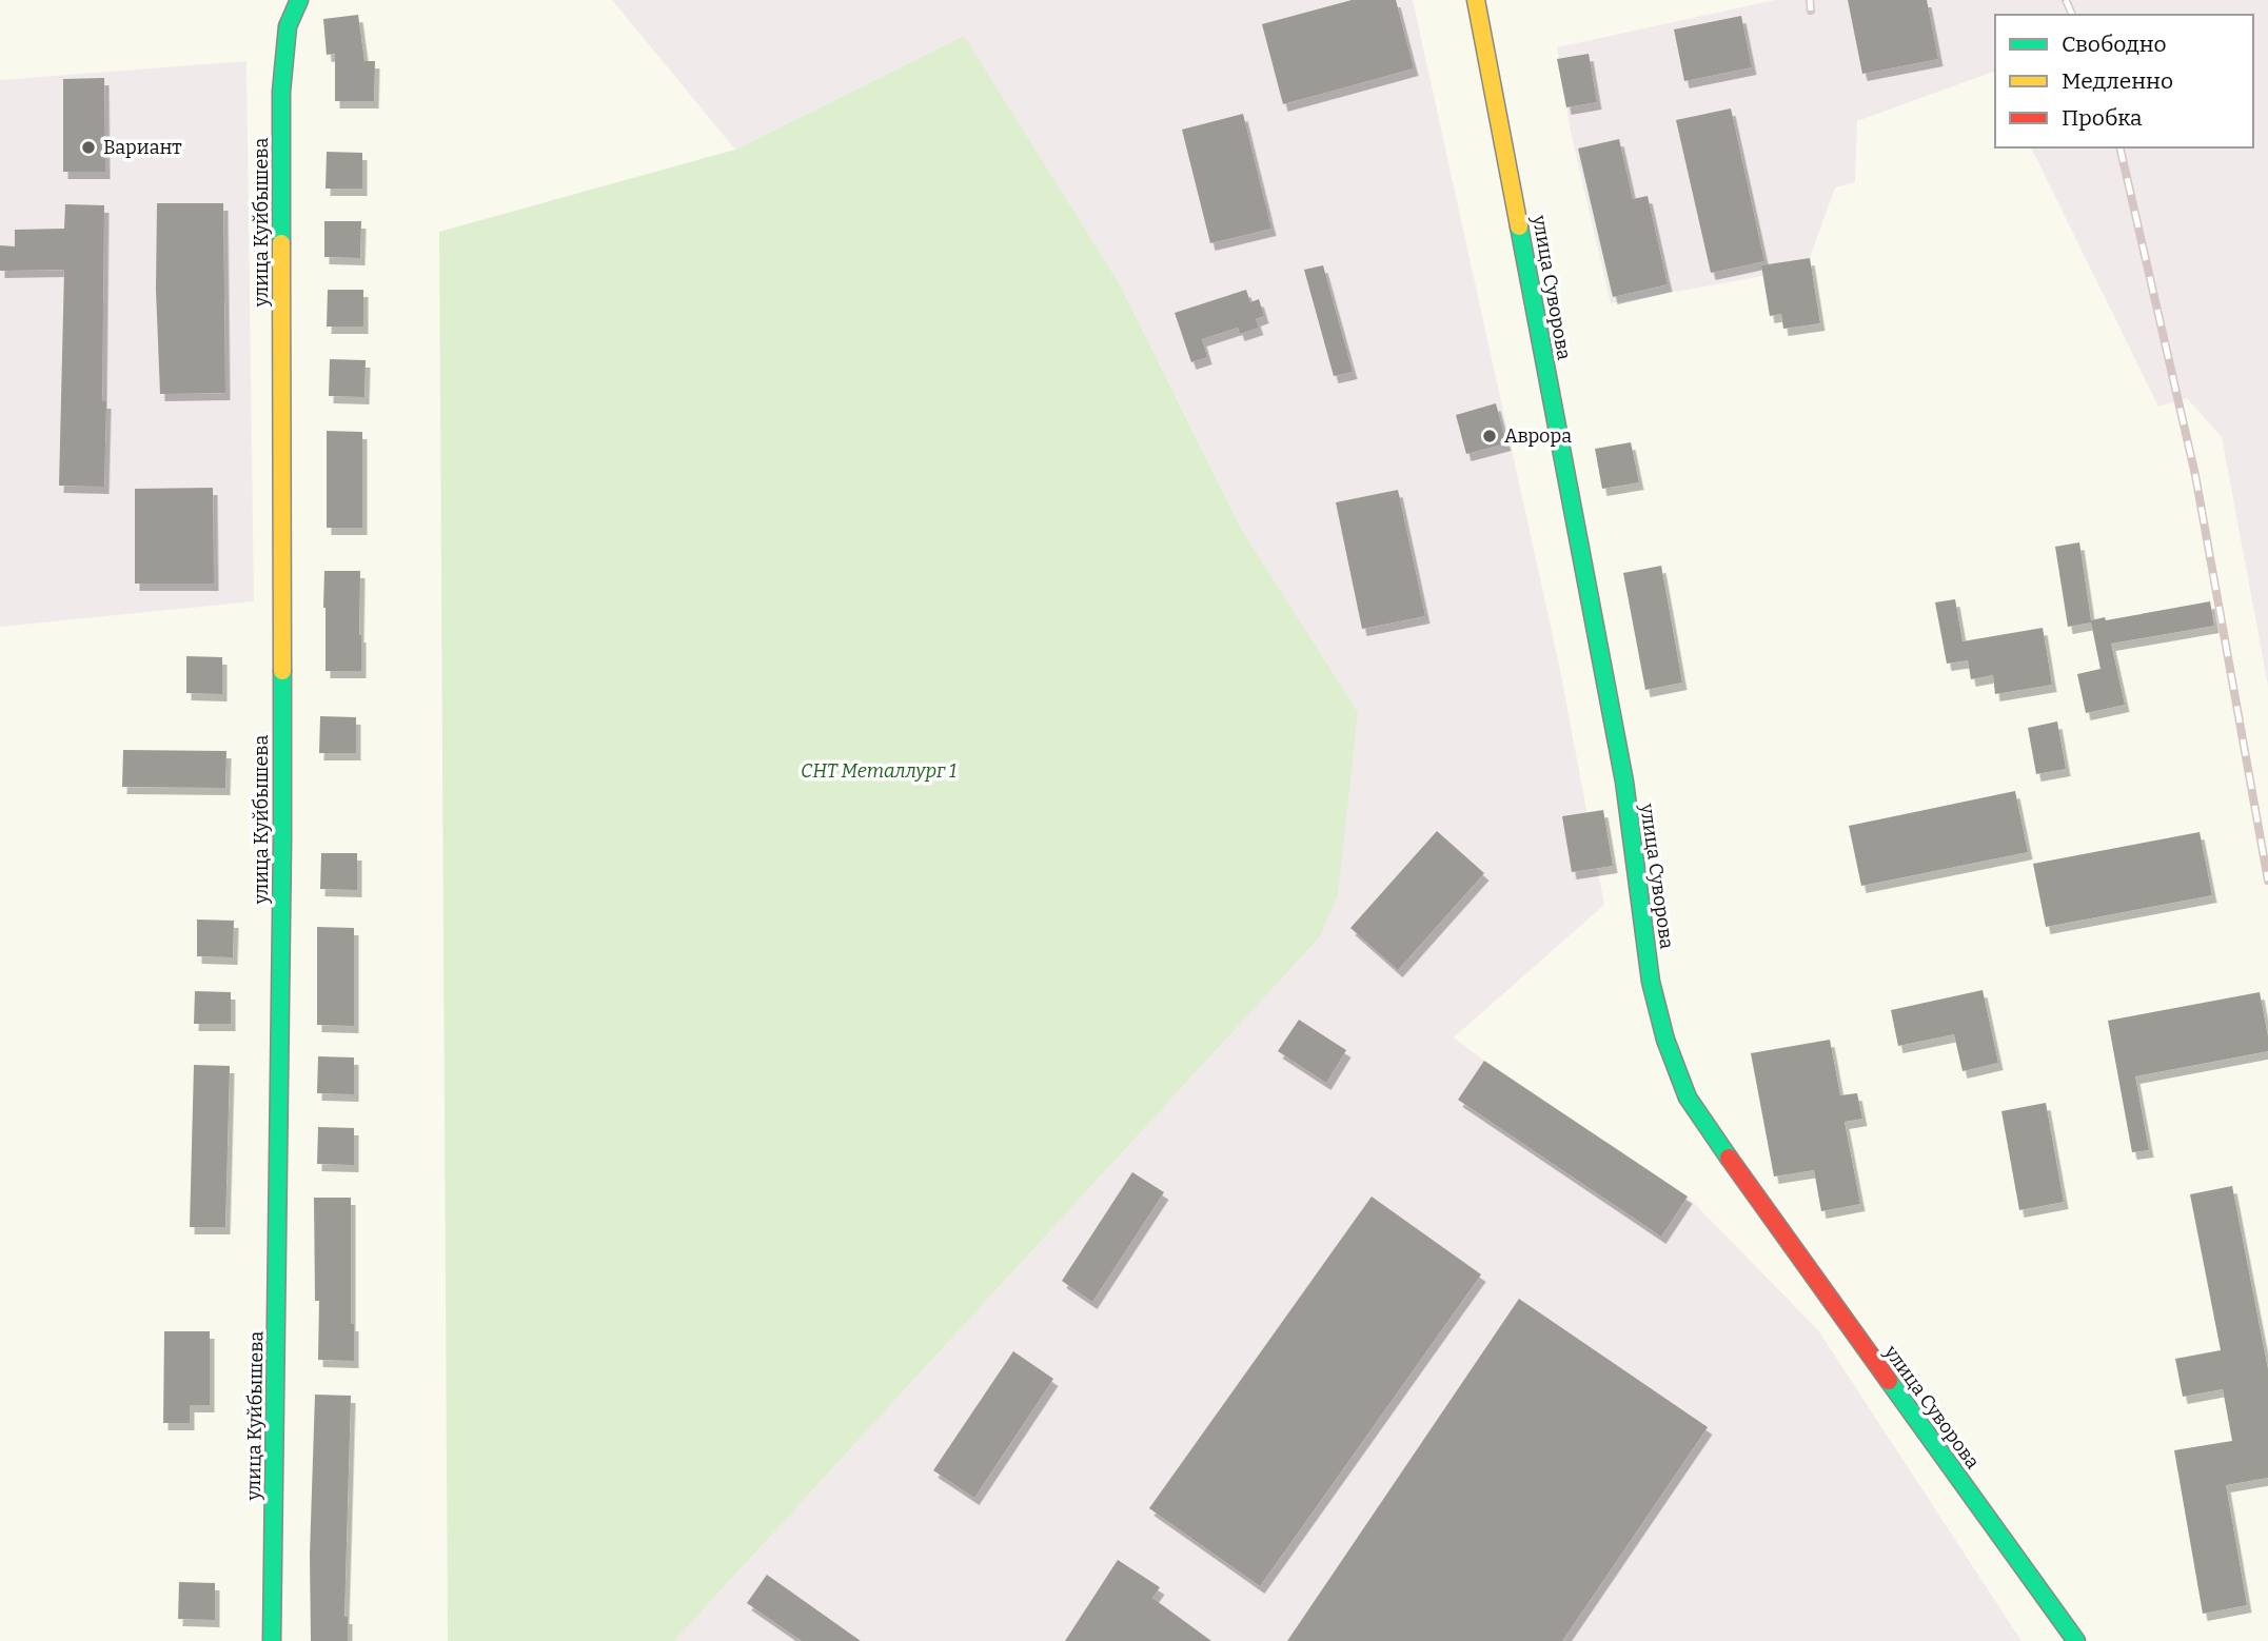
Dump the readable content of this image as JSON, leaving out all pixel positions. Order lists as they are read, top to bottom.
{
  "streets": {
    "street": ["улица Куйбышева", "улица Суворова"]
  },
  "parks": ["СНТ Металлург 1"],
  "places": ["Вариант", "Аврора"],
  "legend": ["Свободно", "Медленно", "Пробка"]
}
